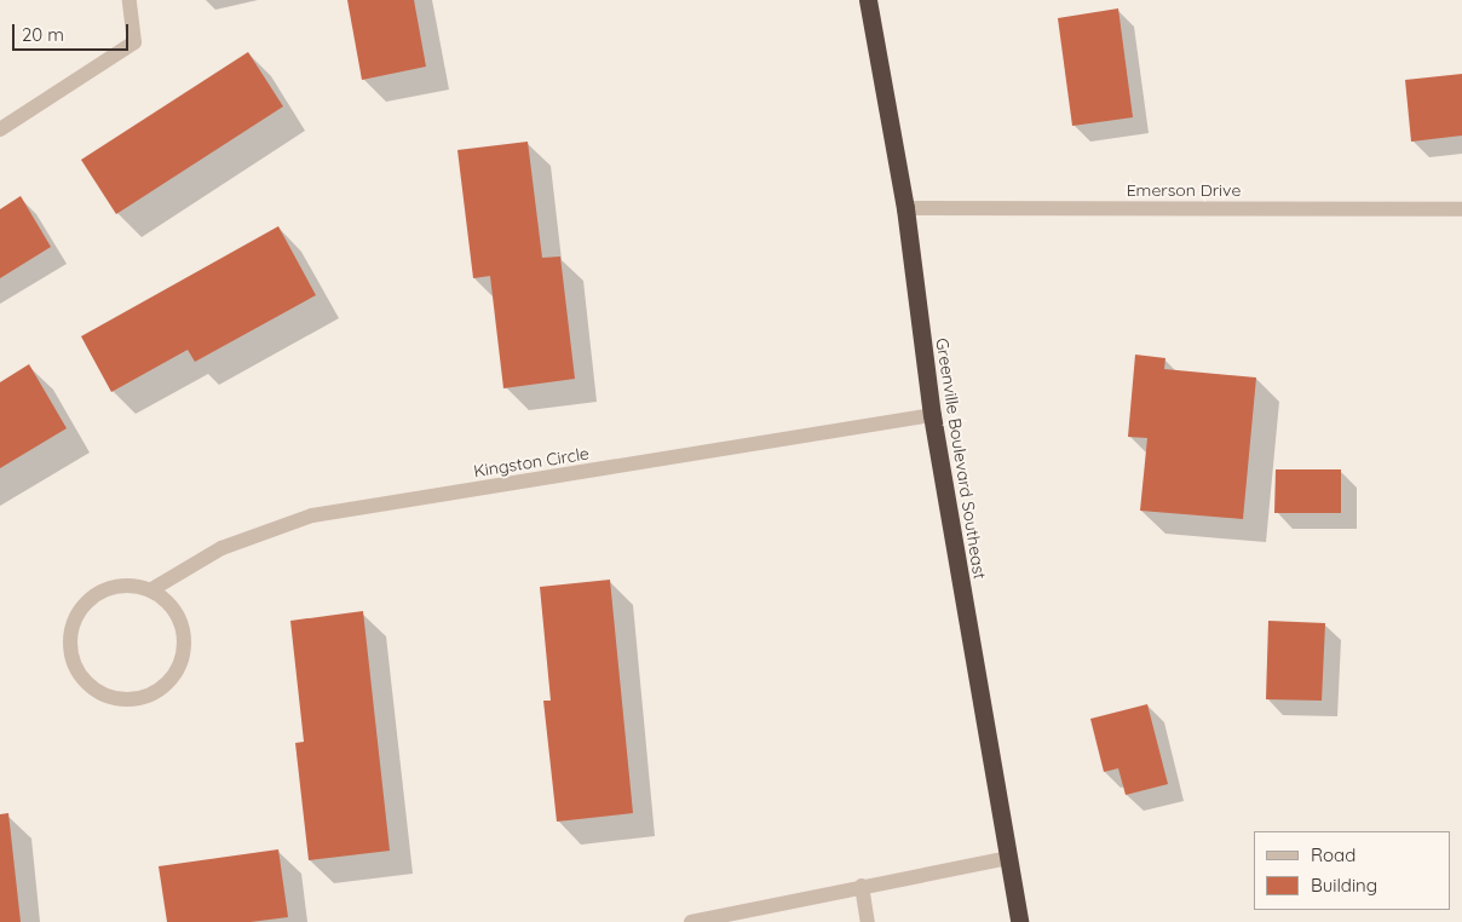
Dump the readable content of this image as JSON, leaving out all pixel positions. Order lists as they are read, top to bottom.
{
  "streets": {
    "highway": ["Greenville Boulevard Southeast"],
    "street": ["Emerson Drive", "Kingston Circle"]
  },
  "crossings": [
    ["Emerson Drive", "Greenville Boulevard Southeast"],
    ["Greenville Boulevard Southeast", "Kingston Circle"]
  ],
  "legend": ["Road", "Building"],
  "scale_bar": "20 m"
}
